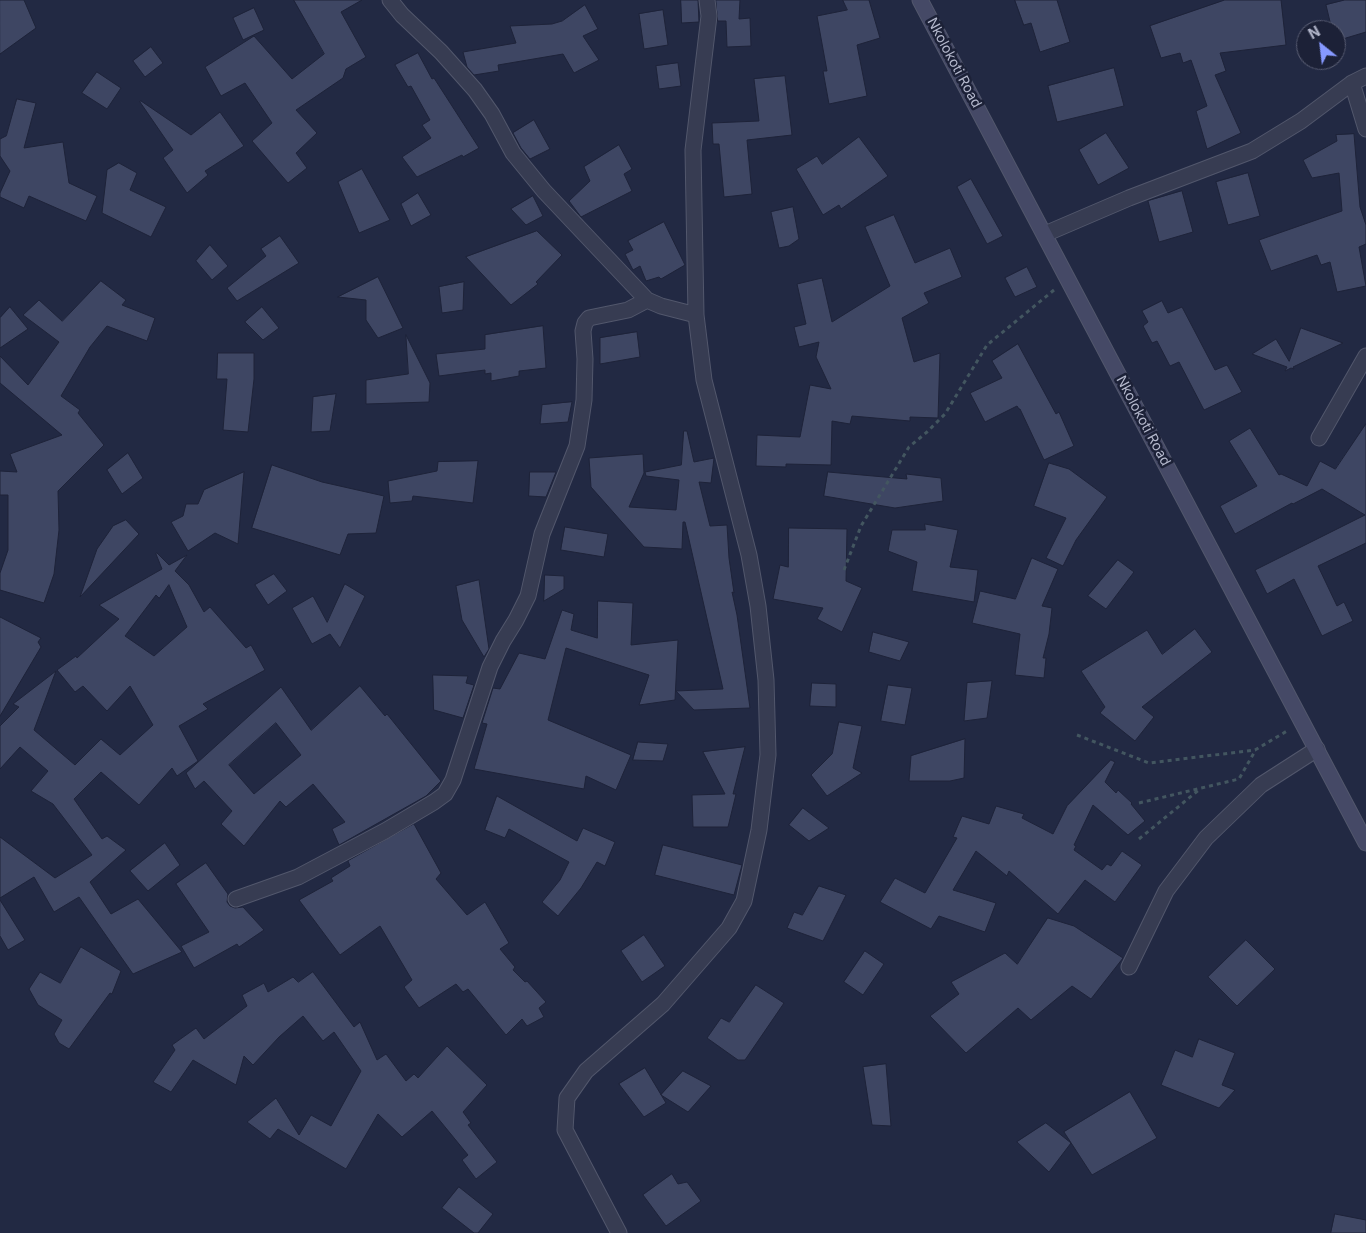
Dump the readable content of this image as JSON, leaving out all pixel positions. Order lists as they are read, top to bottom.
{
  "streets": {
    "main road": ["Nkolokoti Road"]
  },
  "north": "top left"
}
